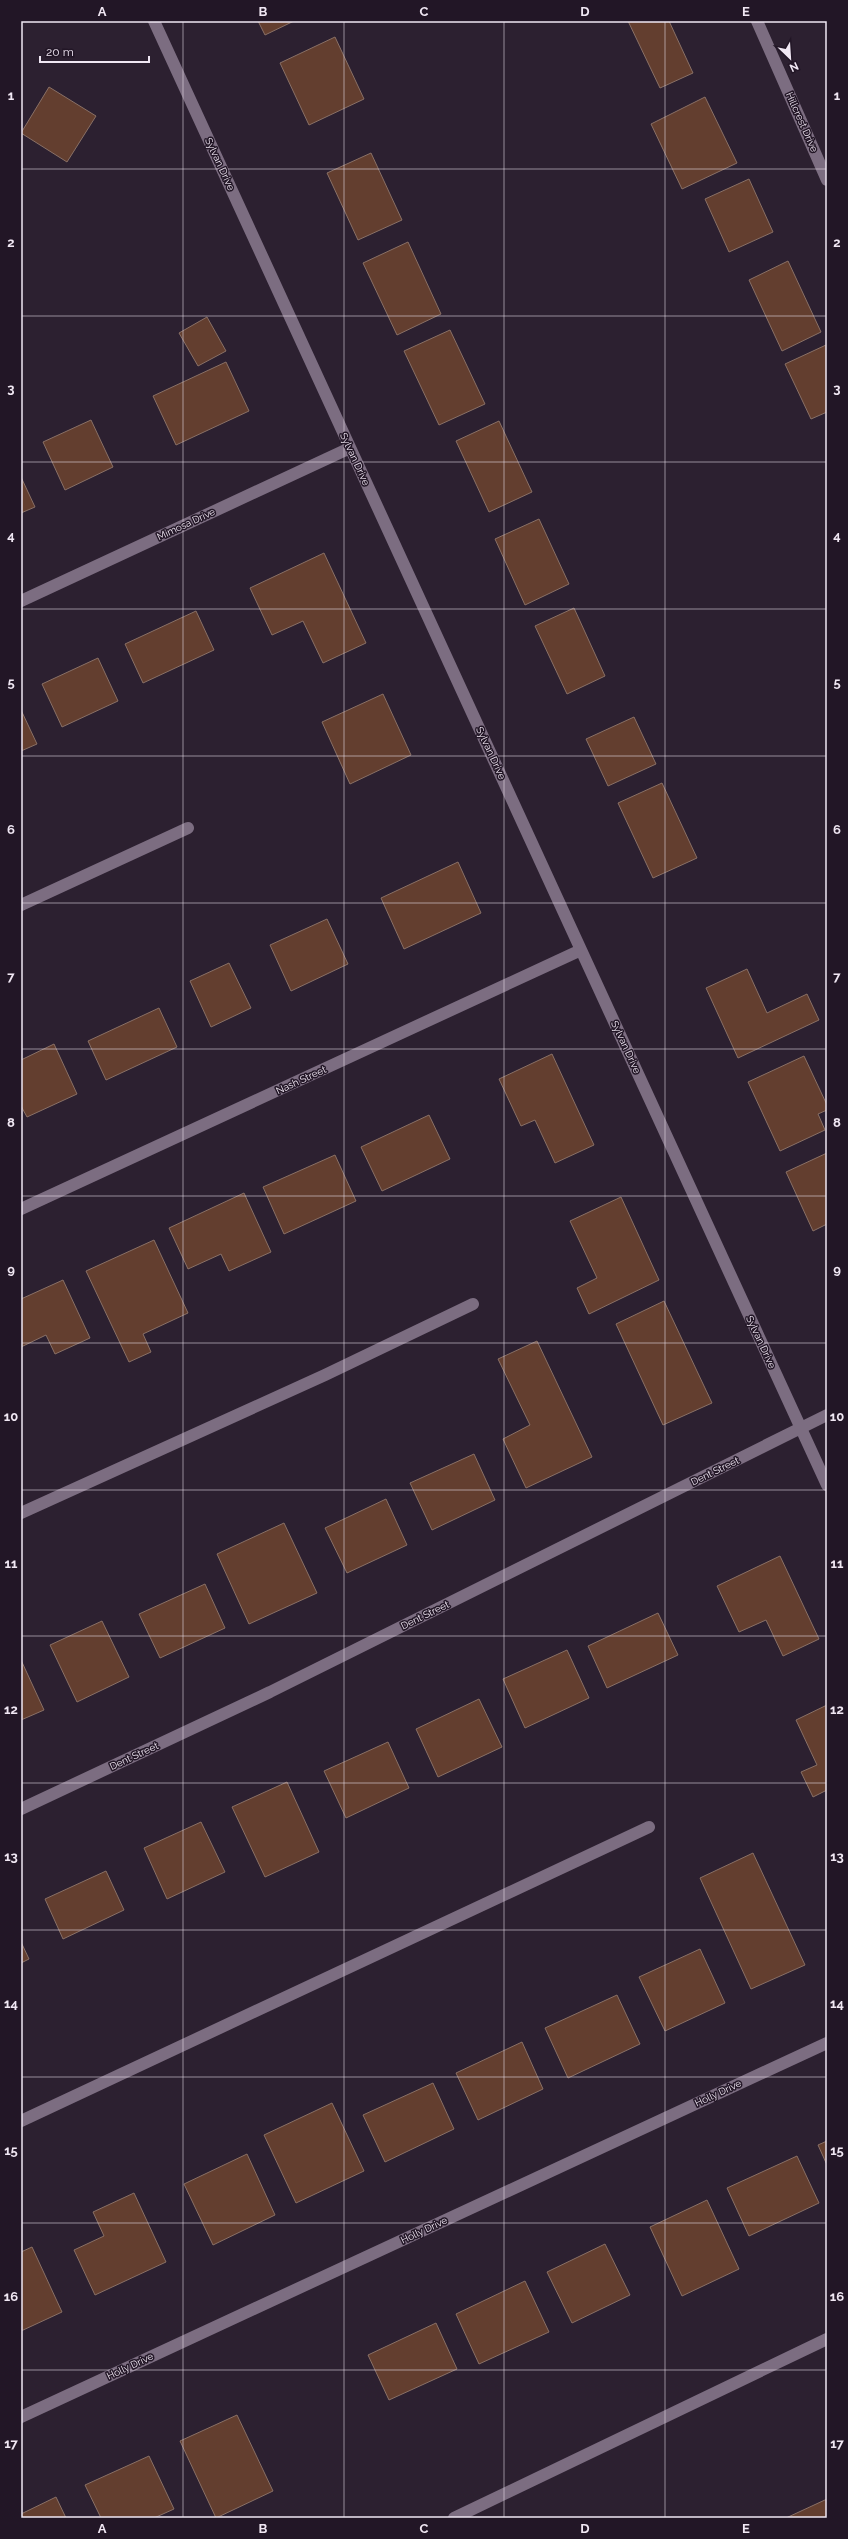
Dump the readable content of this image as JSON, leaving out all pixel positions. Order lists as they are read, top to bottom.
{
  "streets": {
    "street": [
      "Hillcrest Drive",
      "Sylvan Drive",
      "Mimosa Drive",
      "Nash Street",
      "Dent Street",
      "Holly Drive"
    ]
  },
  "crossings": [
    ["Sylvan Drive", "Mimosa Drive"],
    ["Sylvan Drive", "Nash Street"],
    ["Sylvan Drive", "Dent Street"]
  ],
  "scale_bar": "20 m",
  "north": "bottom right",
  "grid": {
    "columns": [
      "A",
      "B",
      "C",
      "D",
      "E"
    ],
    "rows": [
      "1",
      "2",
      "3",
      "4",
      "5",
      "6",
      "7",
      "8",
      "9",
      "10",
      "11",
      "12",
      "13",
      "14",
      "15",
      "16",
      "17"
    ]
  }
}
